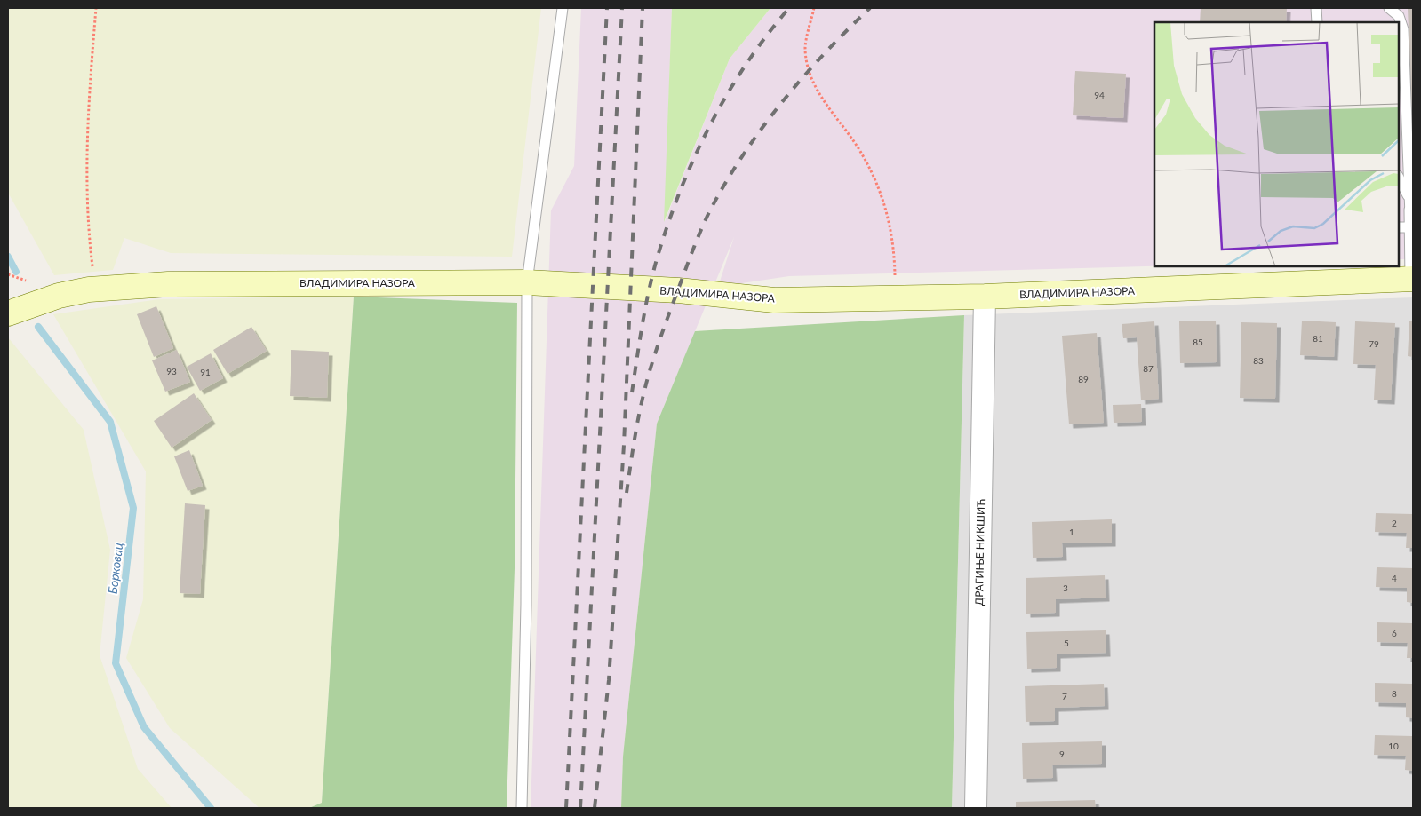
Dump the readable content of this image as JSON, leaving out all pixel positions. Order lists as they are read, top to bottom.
{
  "streets": {
    "street": ["ВЛАДИМИРА НАЗОРА", "ДРАГИЊЕ НИКШИЋ"]
  },
  "crossings": [
    ["ВЛАДИМИРА НАЗОРА", "ДРАГИЊЕ НИКШИЋ"]
  ],
  "water": ["Борковац"],
  "house_numbers": [
    "94",
    "81",
    "85",
    "79",
    "83",
    "87",
    "93",
    "91",
    "89",
    "2",
    "1",
    "4",
    "3",
    "6",
    "5",
    "8",
    "7",
    "10",
    "9"
  ]
}
